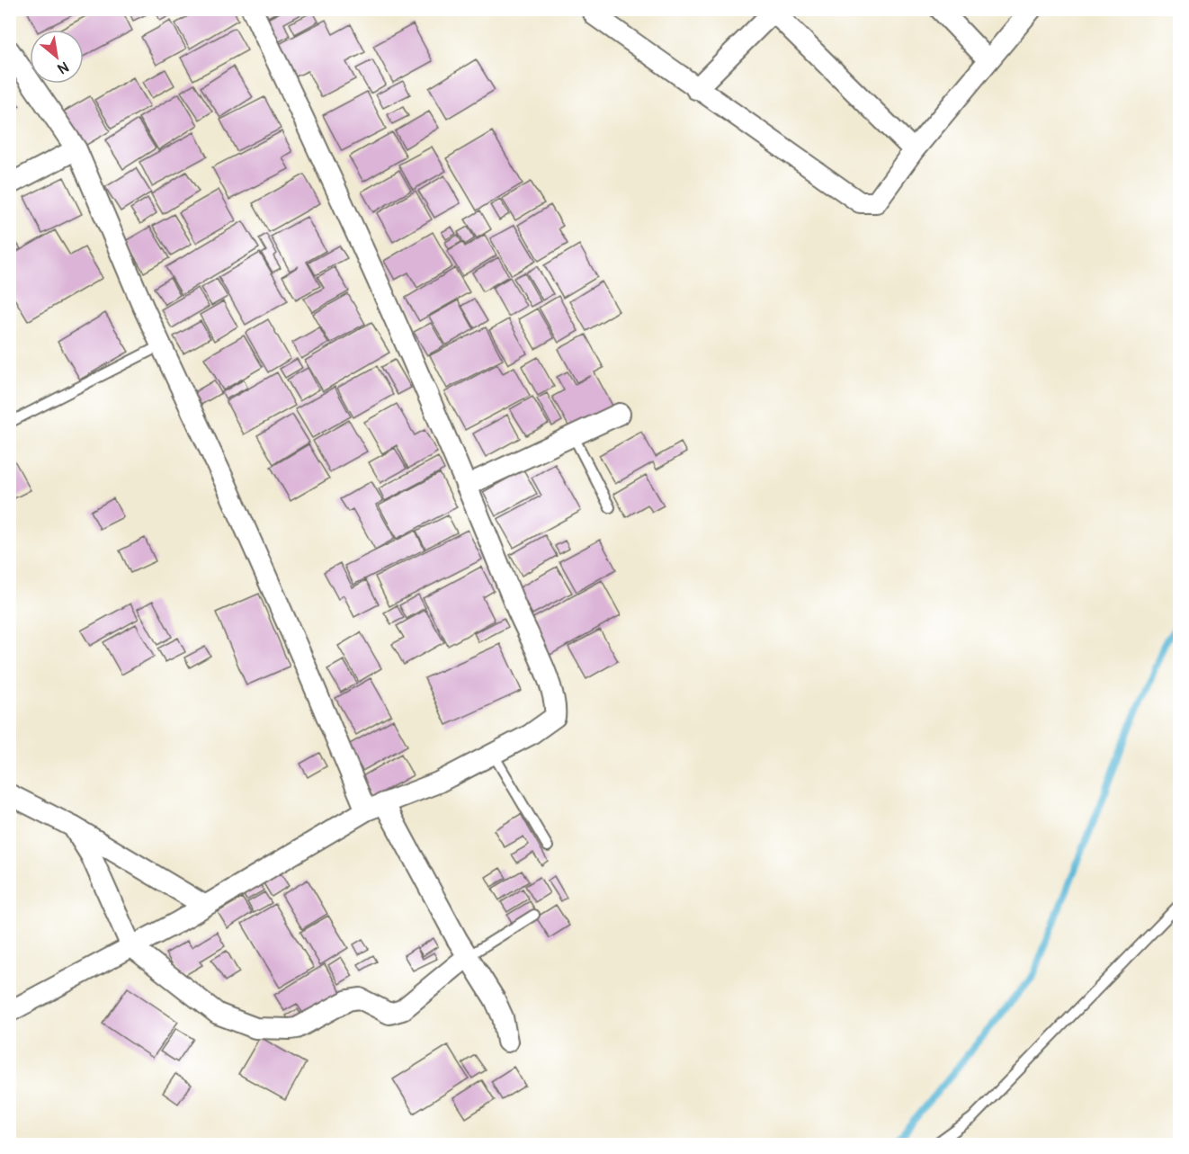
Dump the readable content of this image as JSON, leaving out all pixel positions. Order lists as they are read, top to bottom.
{
  "north": "bottom right"
}
